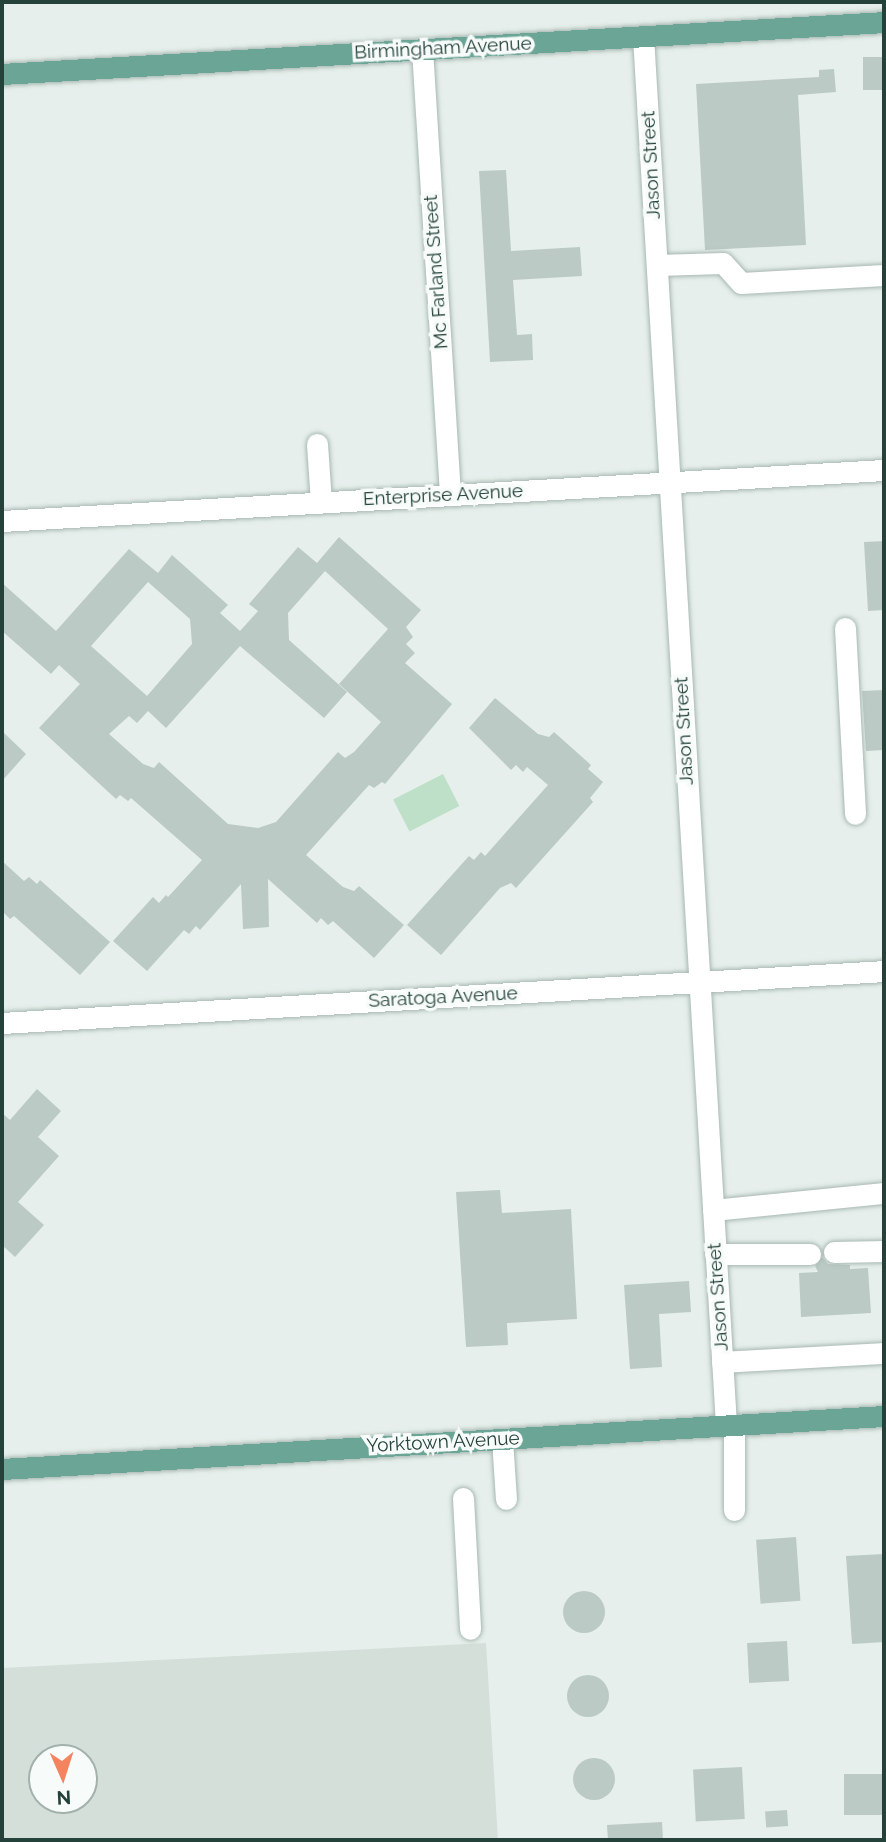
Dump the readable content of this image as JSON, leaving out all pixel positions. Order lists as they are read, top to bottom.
{
  "streets": {
    "main road": ["Birmingham Avenue", "Yorktown Avenue"],
    "street": [
      "Jason Street",
      "Mc Farland Street",
      "Enterprise Avenue",
      "Saratoga Avenue"
    ]
  },
  "crossings": [
    ["Birmingham Avenue", "Jason Street"],
    ["Birmingham Avenue", "Mc Farland Street"],
    ["Jason Street", "Enterprise Avenue"],
    ["Jason Street", "Saratoga Avenue"],
    ["Jason Street", "Yorktown Avenue"],
    ["Mc Farland Street", "Enterprise Avenue"]
  ],
  "north": "bottom"
}
